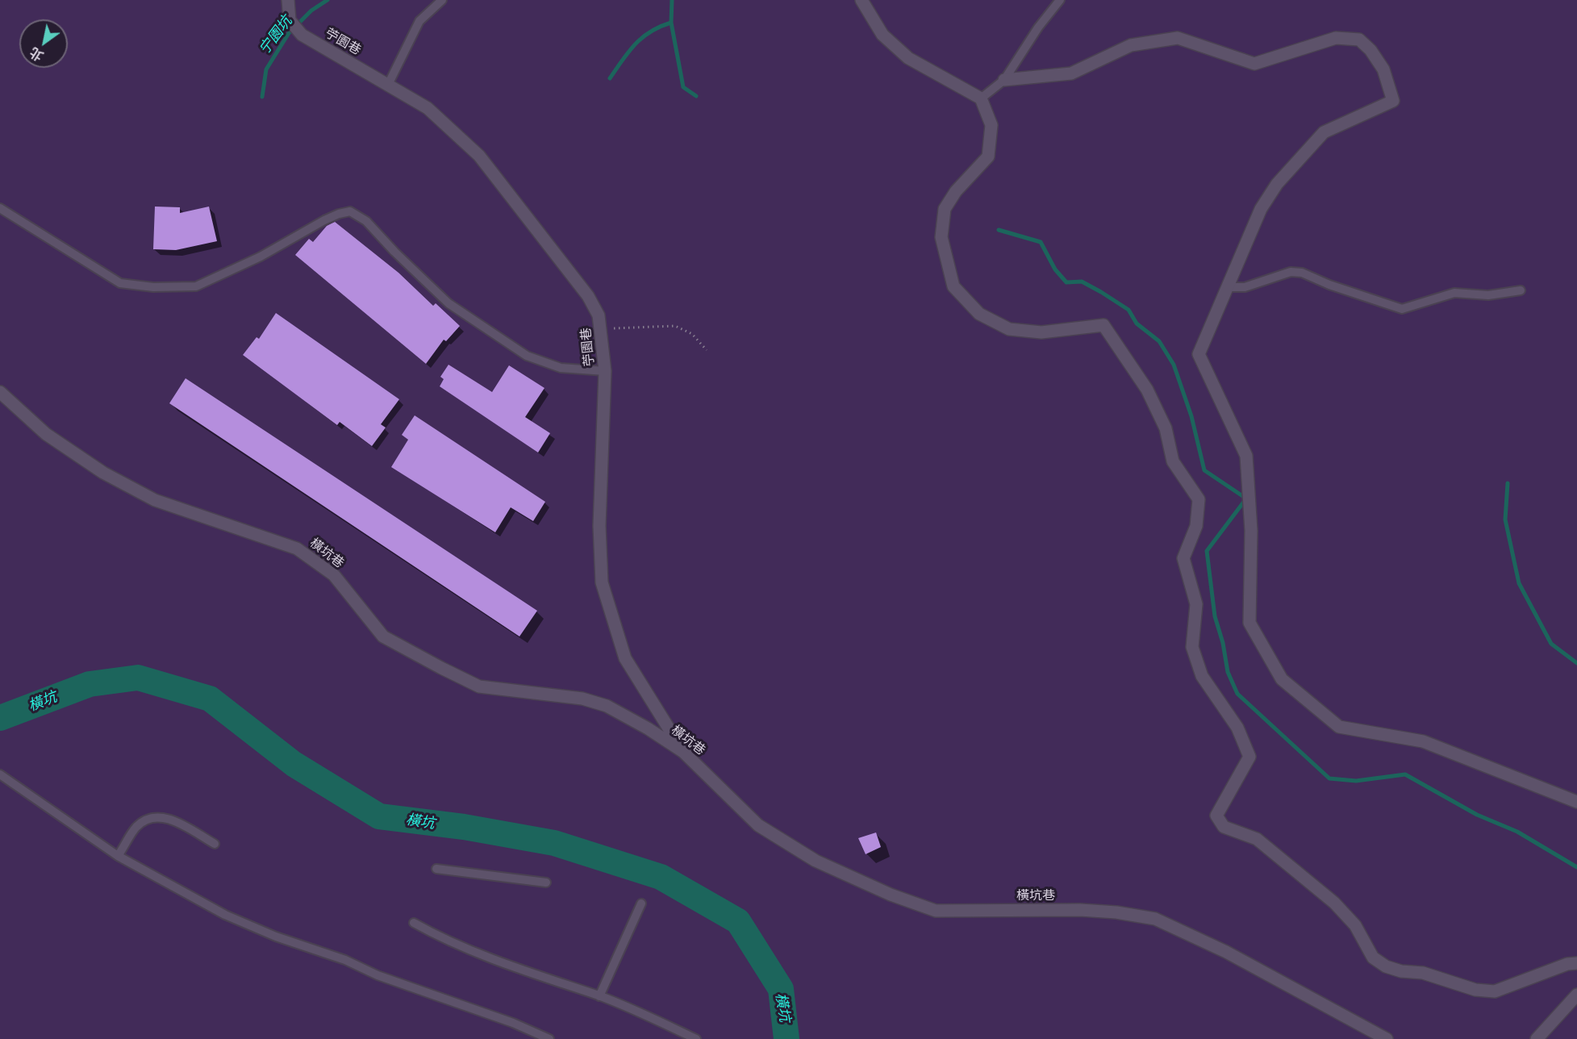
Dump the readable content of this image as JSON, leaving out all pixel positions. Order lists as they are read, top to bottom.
{
  "streets": {
    "street": ["苧園巷", "橫坑巷"]
  },
  "crossings": [
    ["苧園巷", "橫坑巷"]
  ],
  "water": ["宁園坑", "橫坑"],
  "north": "bottom left"
}
